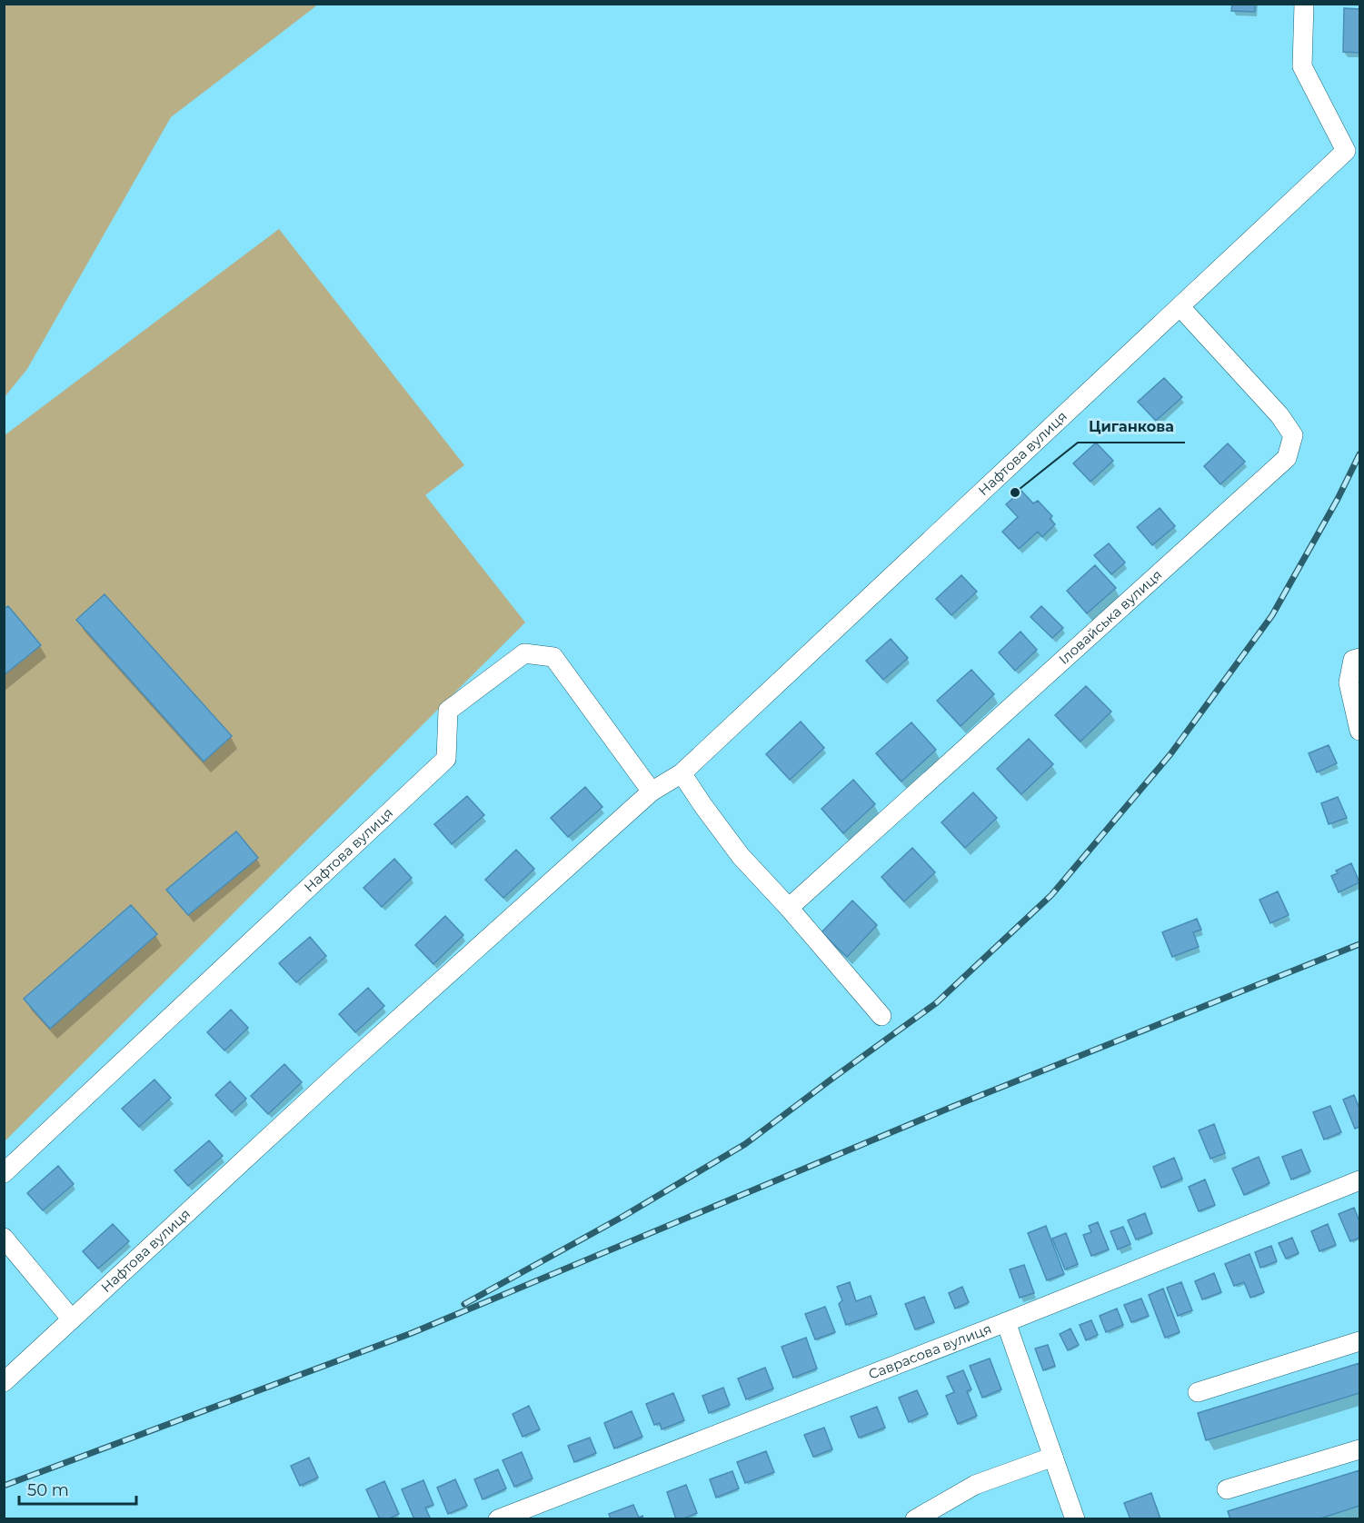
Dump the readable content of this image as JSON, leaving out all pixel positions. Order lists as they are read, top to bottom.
{
  "streets": {
    "street": ["Нафтова вулиця", "Іловайська вулиця", "Саврасова вулиця"]
  },
  "crossings": [
    ["Нафтова вулиця", "Іловайська вулиця"]
  ],
  "places": ["Циганкова"],
  "scale_bar": "50 m"
}
